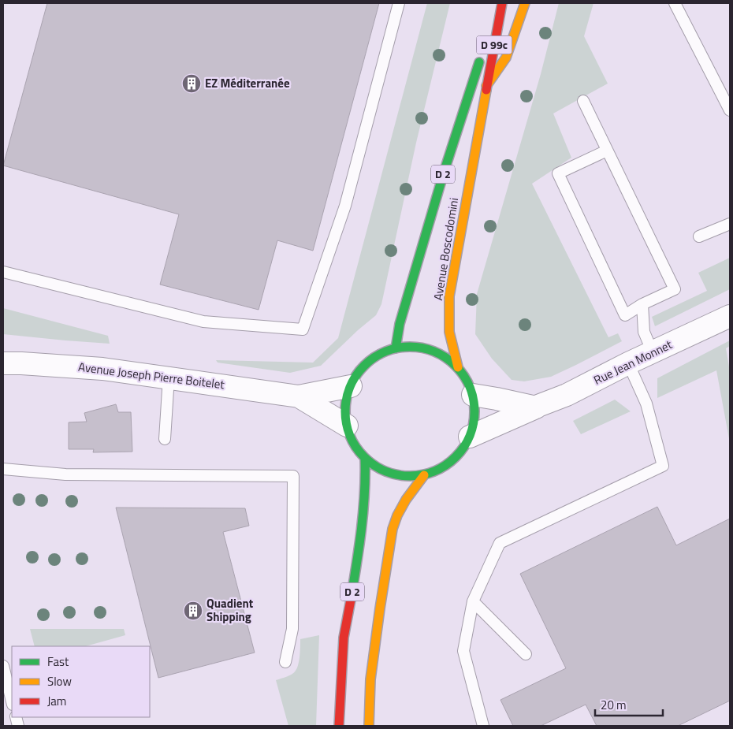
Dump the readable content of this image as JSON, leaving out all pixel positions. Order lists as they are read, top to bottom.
{
  "streets": {
    "main road": ["D 99c", "D 2", "Avenue Boscodomini"],
    "street": ["Rue Jean Monnet", "Avenue Joseph Pierre Boitelet"]
  },
  "crossings": [
    ["D 99c", "Avenue Boscodomini"],
    ["D 2", "Avenue Boscodomini"],
    ["D 2", "Rue Jean Monnet"],
    ["D 2", "Avenue Joseph Pierre Boitelet"],
    ["Avenue Boscodomini", "Rue Jean Monnet"],
    ["Avenue Boscodomini", "Avenue Joseph Pierre Boitelet"],
    ["Rue Jean Monnet", "Avenue Joseph Pierre Boitelet"]
  ],
  "places": {
    "building": ["EZ Méditerranée", "Quadient Shipping"]
  },
  "legend": ["Fast", "Slow", "Jam"],
  "scale_bar": "20 m"
}
